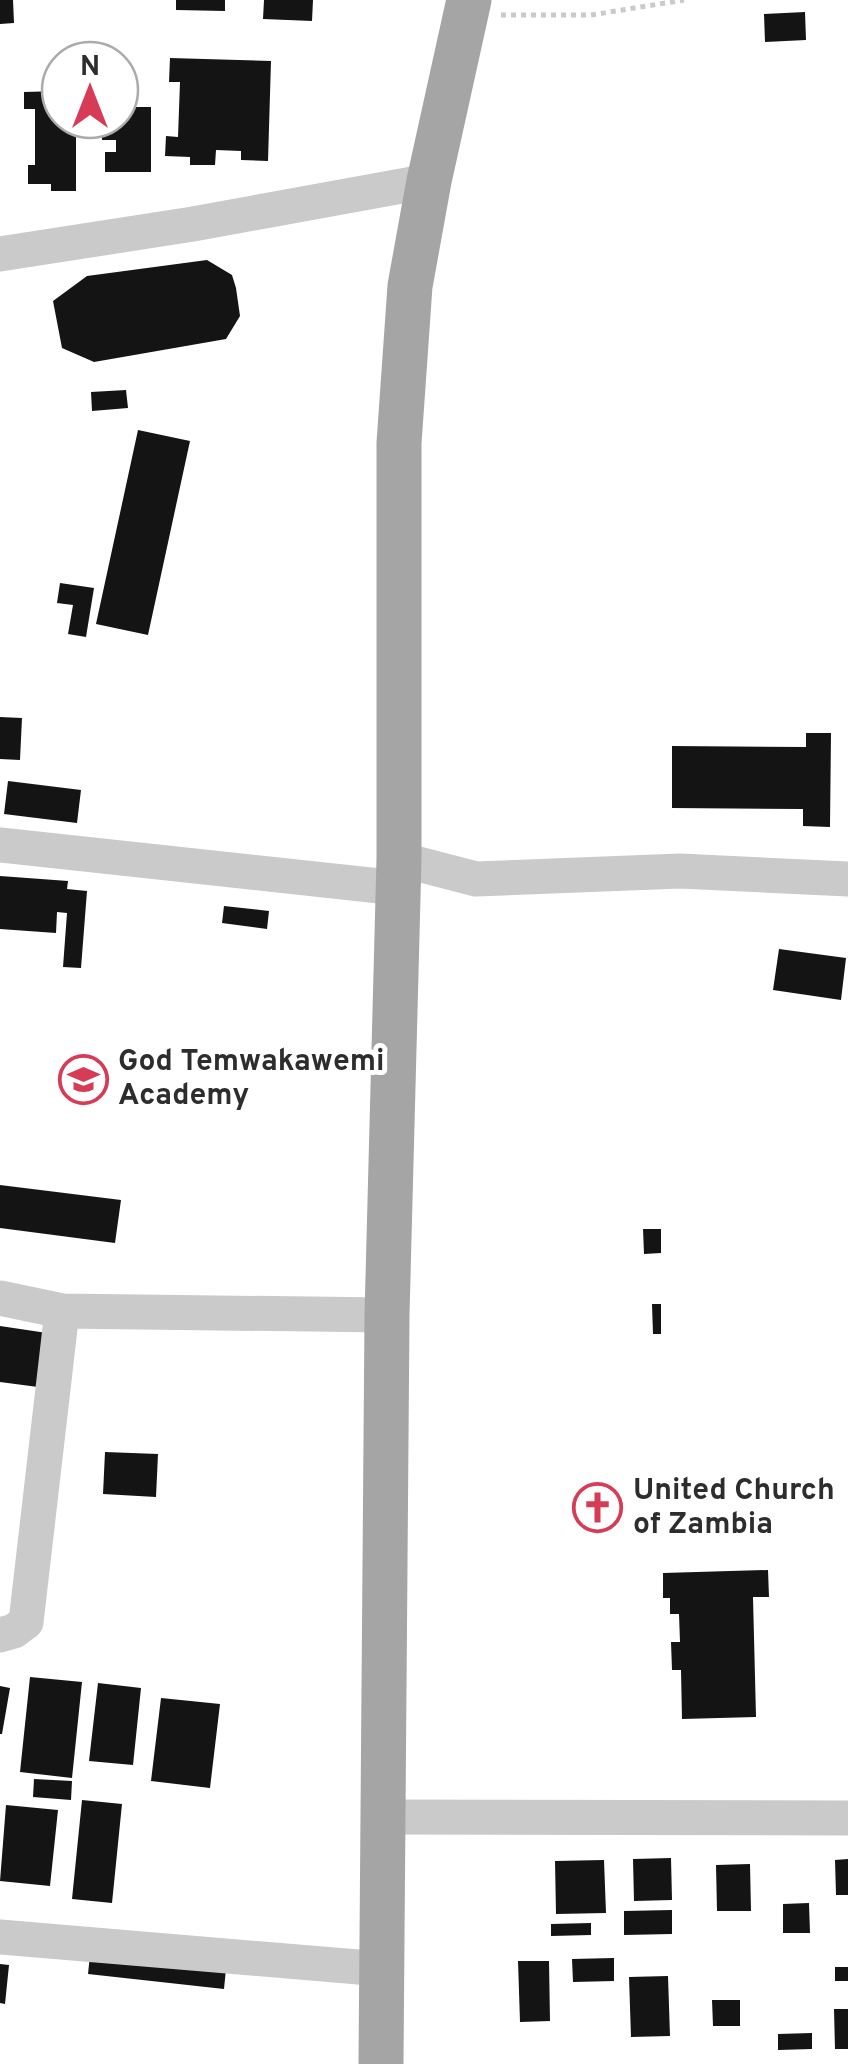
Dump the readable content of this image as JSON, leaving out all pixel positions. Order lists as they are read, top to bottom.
{
  "places": {
    "school or university": ["God Temwakawemi Academy"],
    "church": ["United Church of Zambia"]
  },
  "north": "top"
}
